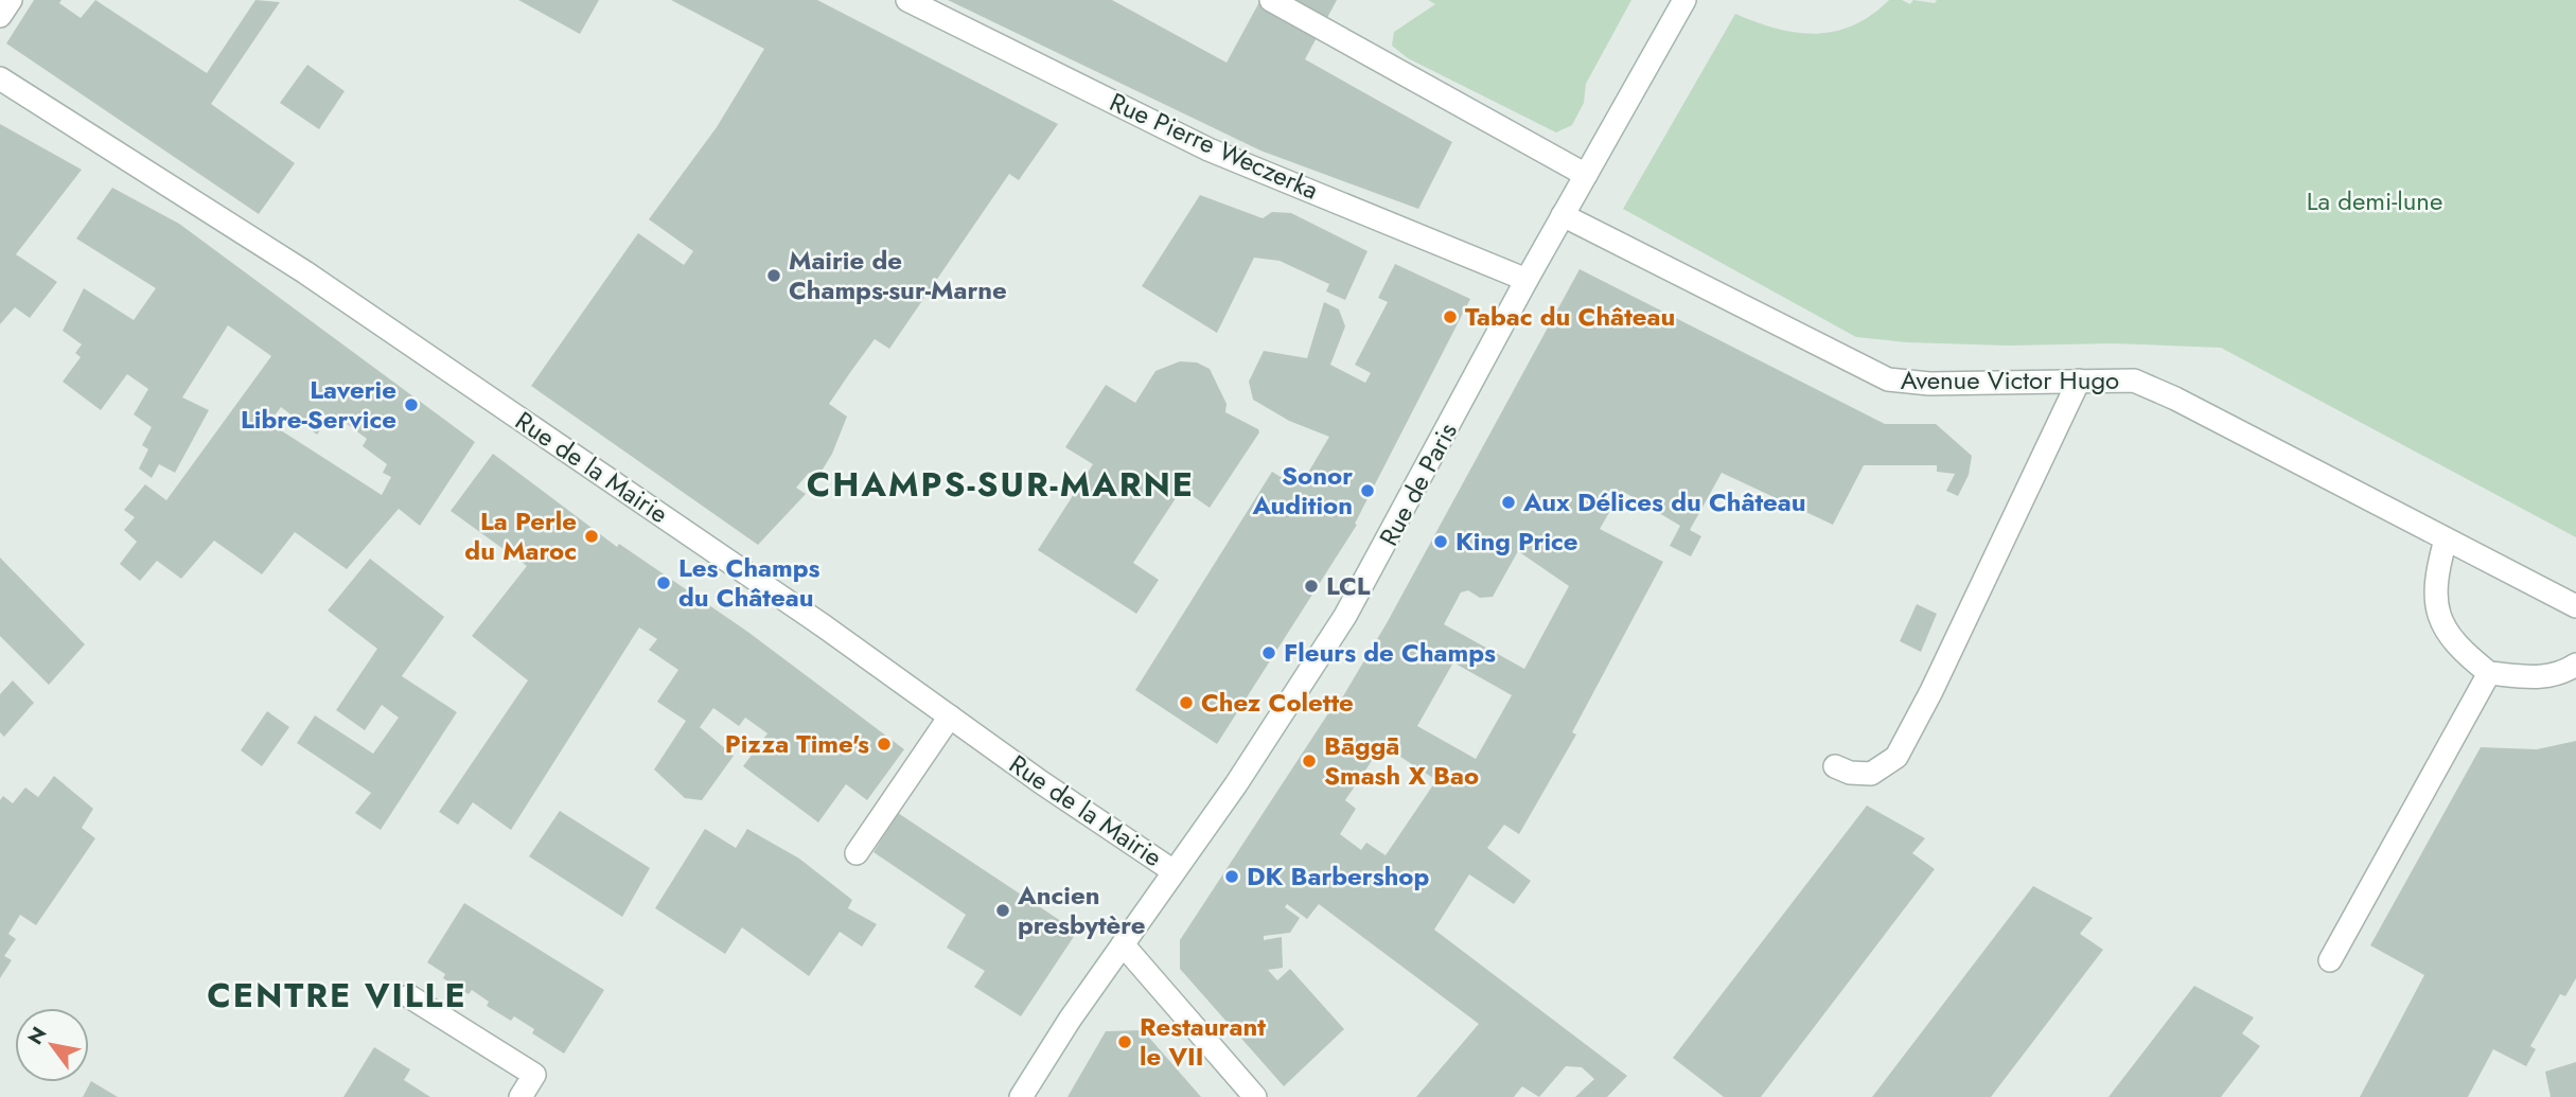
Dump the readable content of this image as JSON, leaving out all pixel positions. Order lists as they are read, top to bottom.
{
  "streets": {
    "street": [
      "Rue Pierre Weczerka",
      "Avenue Victor Hugo",
      "Rue de la Mairie",
      "Rue de Paris"
    ]
  },
  "crossings": [
    ["Rue Pierre Weczerka", "Rue de Paris"],
    ["Avenue Victor Hugo", "Rue de Paris"],
    ["Rue de la Mairie", "Rue de Paris"]
  ],
  "districts": ["CHAMPS-SUR-MARNE", "CENTRE VILLE"],
  "parks": ["La demi-lune"],
  "places": [
    "Mairie de Champs-sur-Marne",
    "Tabac du Château",
    "Laverie Libre-Service",
    "Sonor Audition",
    "Aux Délices du Château",
    "La Perle du Maroc",
    "King Price",
    "Les Champs du Château",
    "LCL",
    "Fleurs de Champs",
    "Chez Colette",
    "Pizza Time's",
    "Bāggā Smash X Bao",
    "DK Barbershop",
    "Ancien presbytère",
    "Restaurant le VII"
  ],
  "north": "top left"
}
